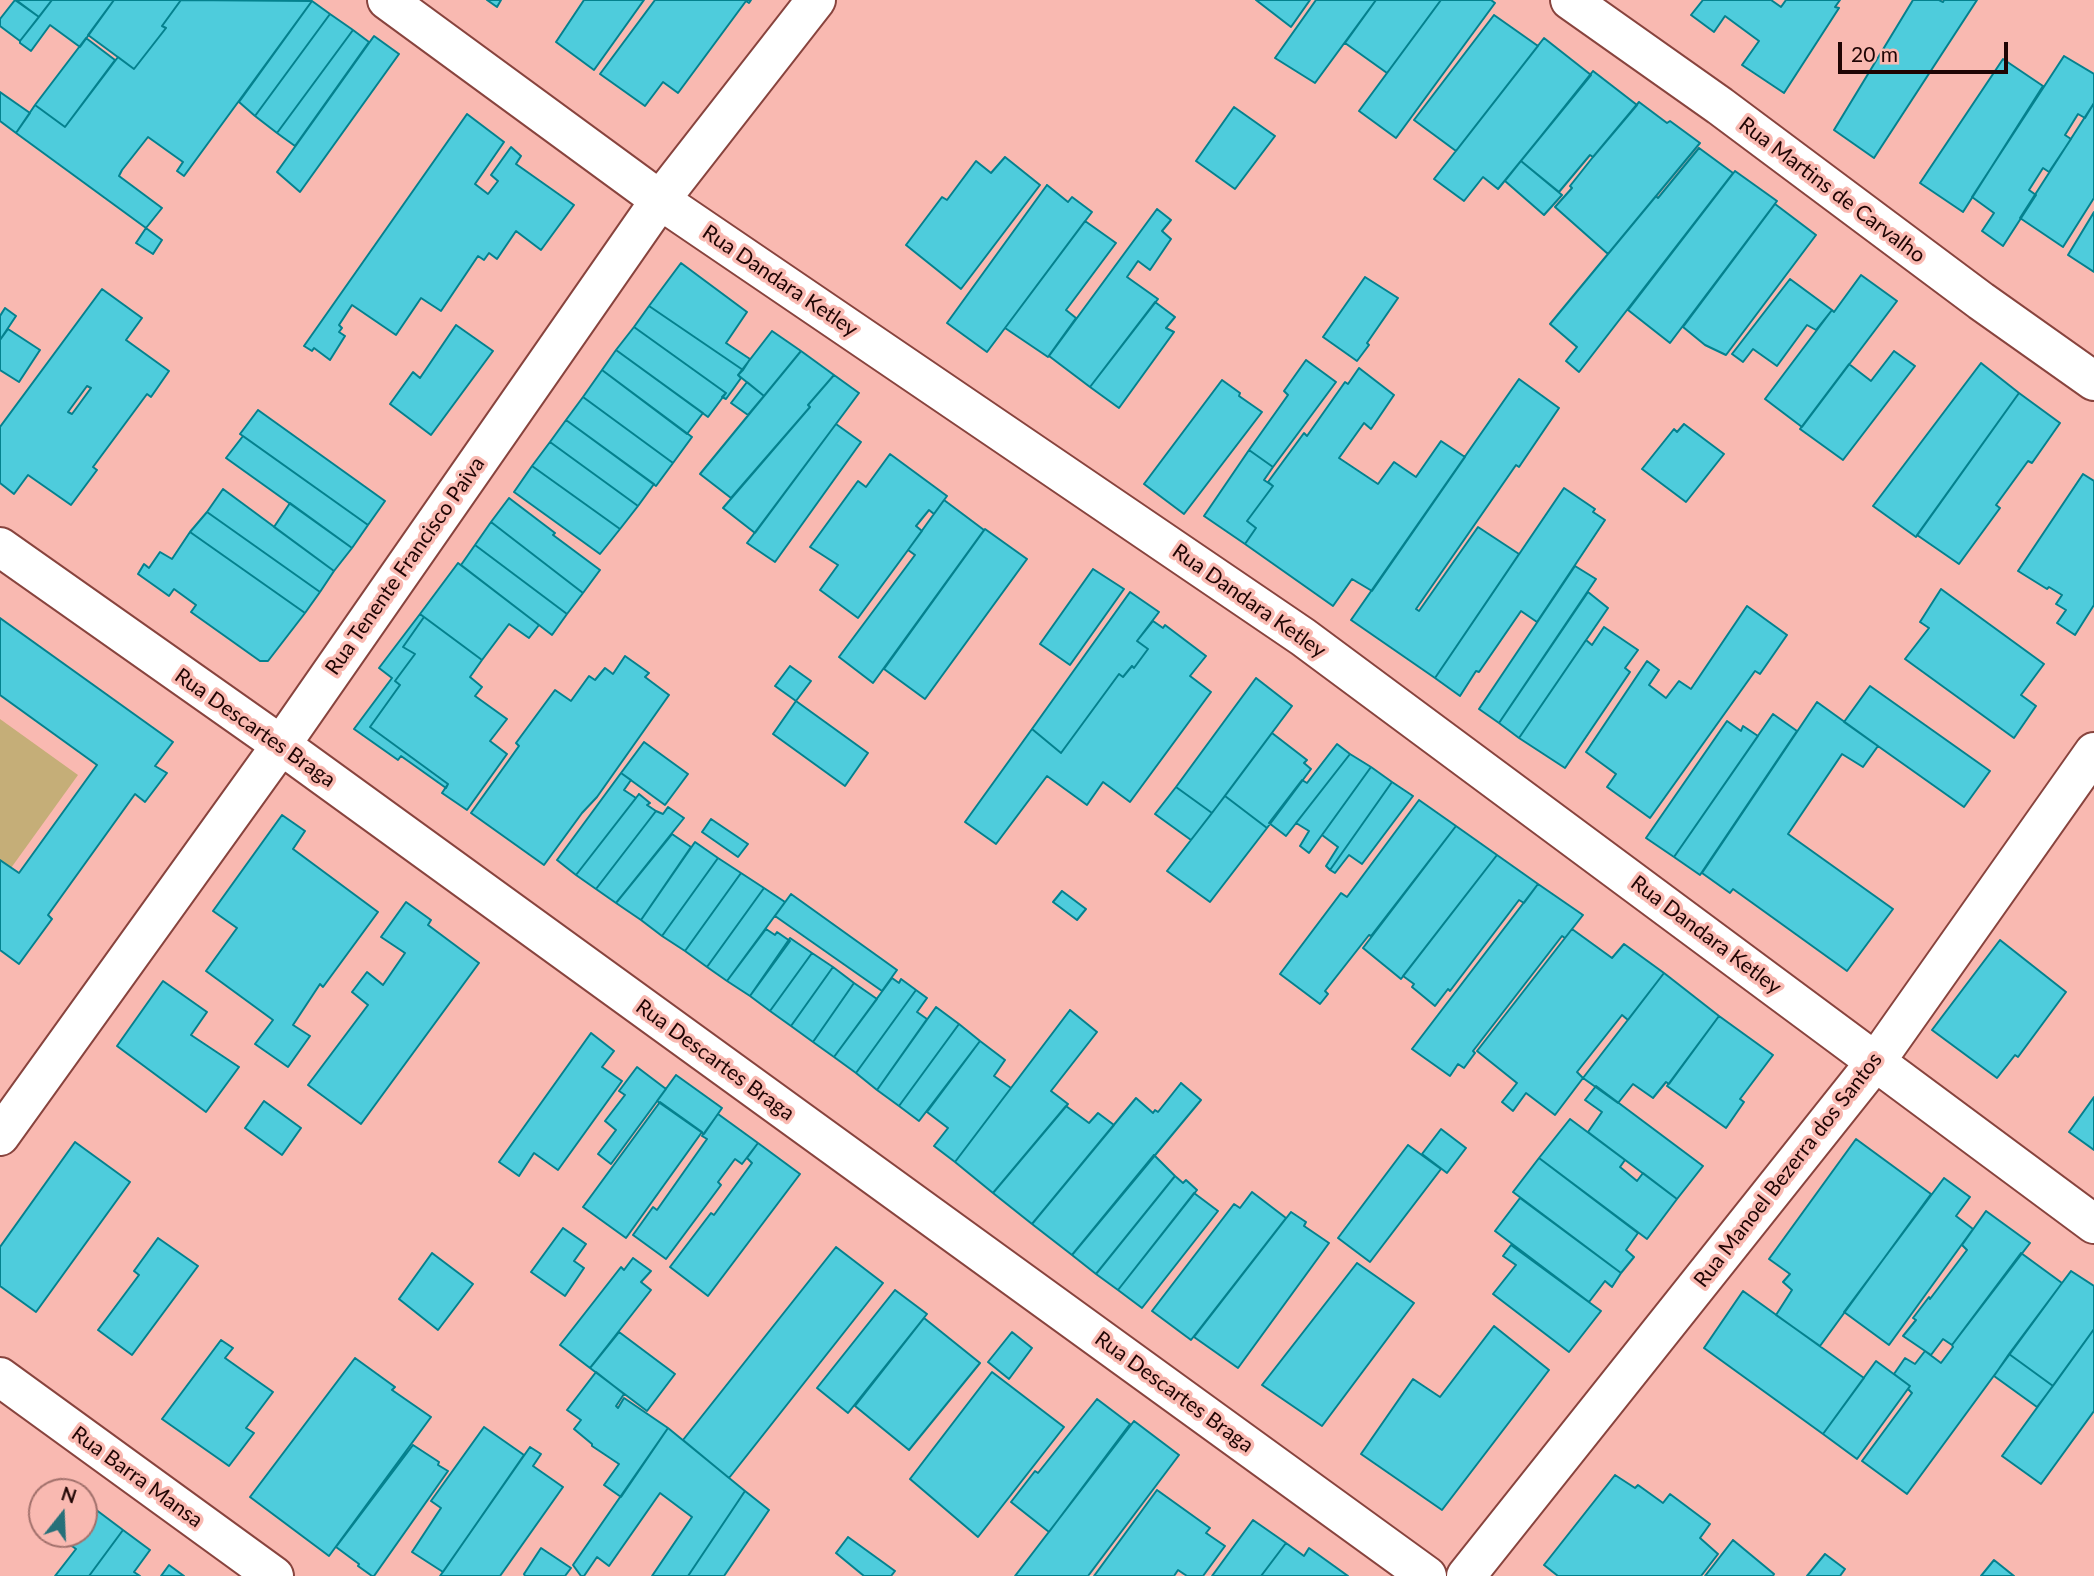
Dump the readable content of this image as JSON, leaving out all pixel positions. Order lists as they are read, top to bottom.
{
  "streets": {
    "street": [
      "Rua Martins de Carvalho",
      "Rua Dandara Ketley",
      "Rua Tenente Francisco Paiva",
      "Rua Descartes Braga",
      "Rua Manoel Bezerra dos Santos",
      "Rua Barra Mansa"
    ]
  },
  "crossings": [
    ["Rua Dandara Ketley", "Rua Tenente Francisco Paiva"],
    ["Rua Dandara Ketley", "Rua Manoel Bezerra dos Santos"],
    ["Rua Tenente Francisco Paiva", "Rua Descartes Braga"]
  ],
  "scale_bar": "20 m",
  "north": "top"
}
